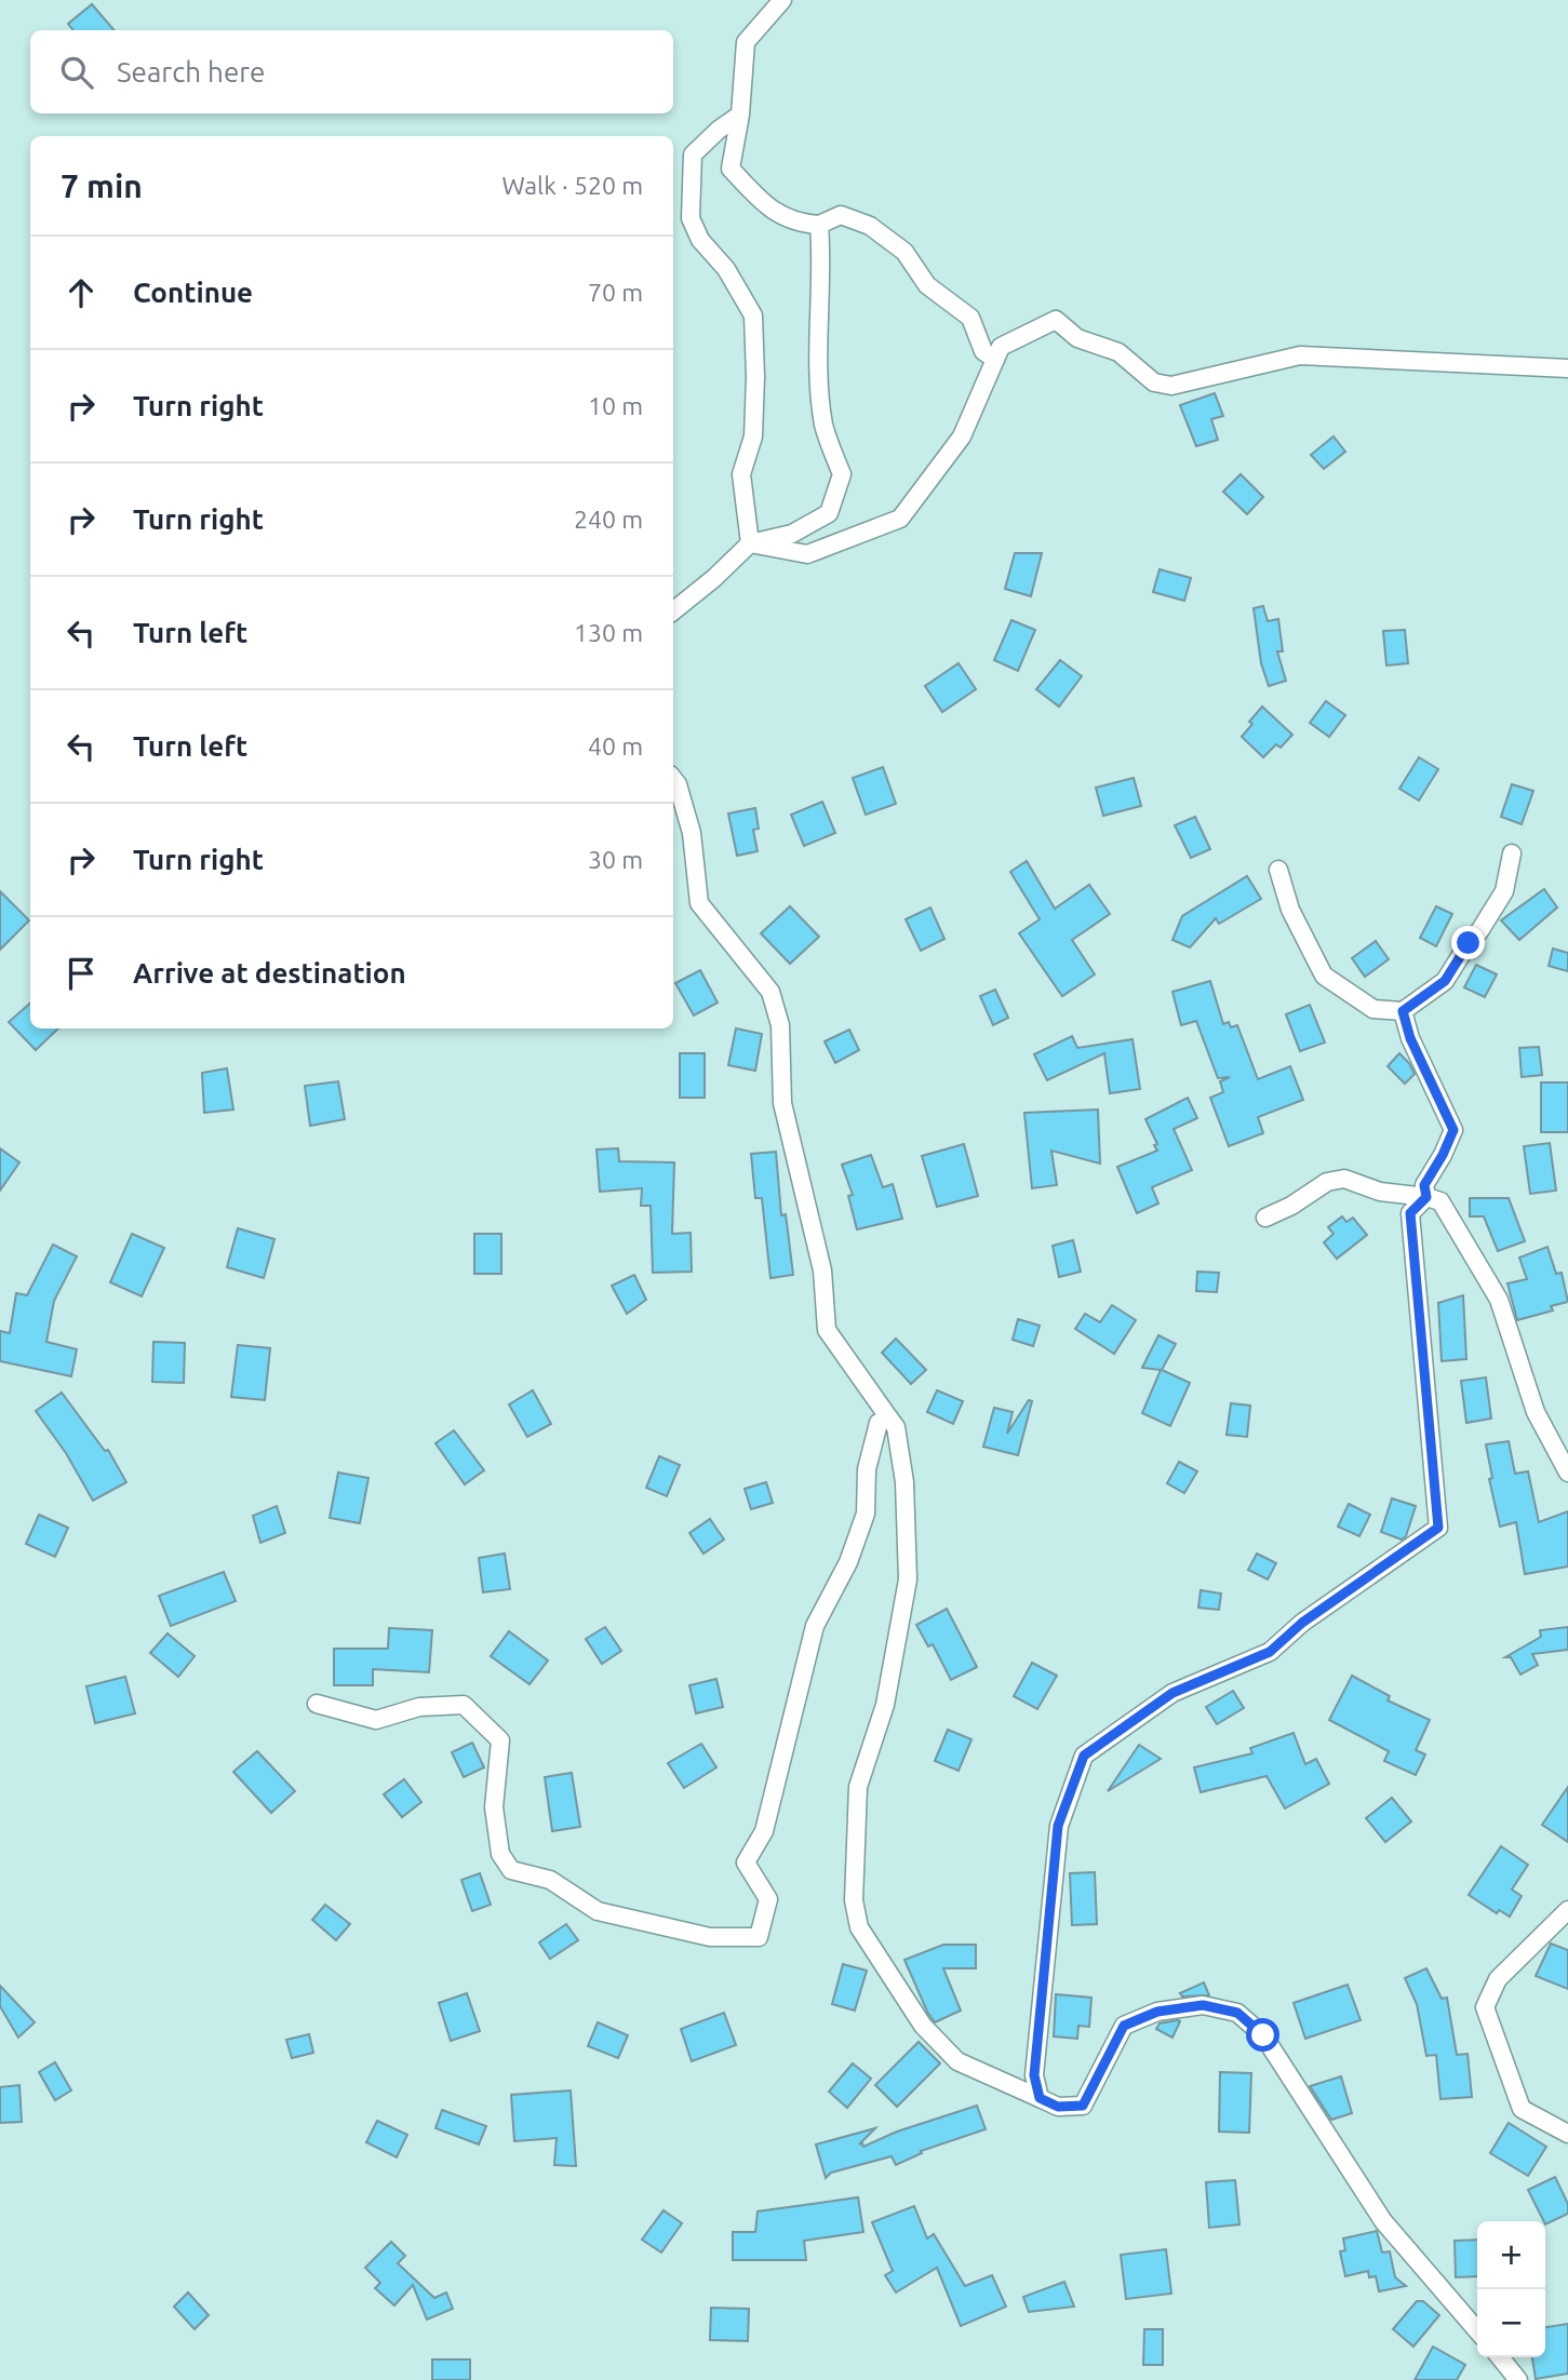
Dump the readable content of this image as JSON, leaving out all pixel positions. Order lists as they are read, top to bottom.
{
  "page": {
    "search": "Search here",
    "heading": ["7 min", "Walk · 520 m"],
    "list": [
      ["Continue", "70 m"],
      ["Turn right", "10 m"],
      ["Turn right", "240 m"],
      ["Turn left", "130 m"],
      ["Turn left", "40 m"],
      ["Turn right", "30 m"],
      "Arrive at destination"
    ],
    "map_buttons": ["+", "−"]
  }
}
